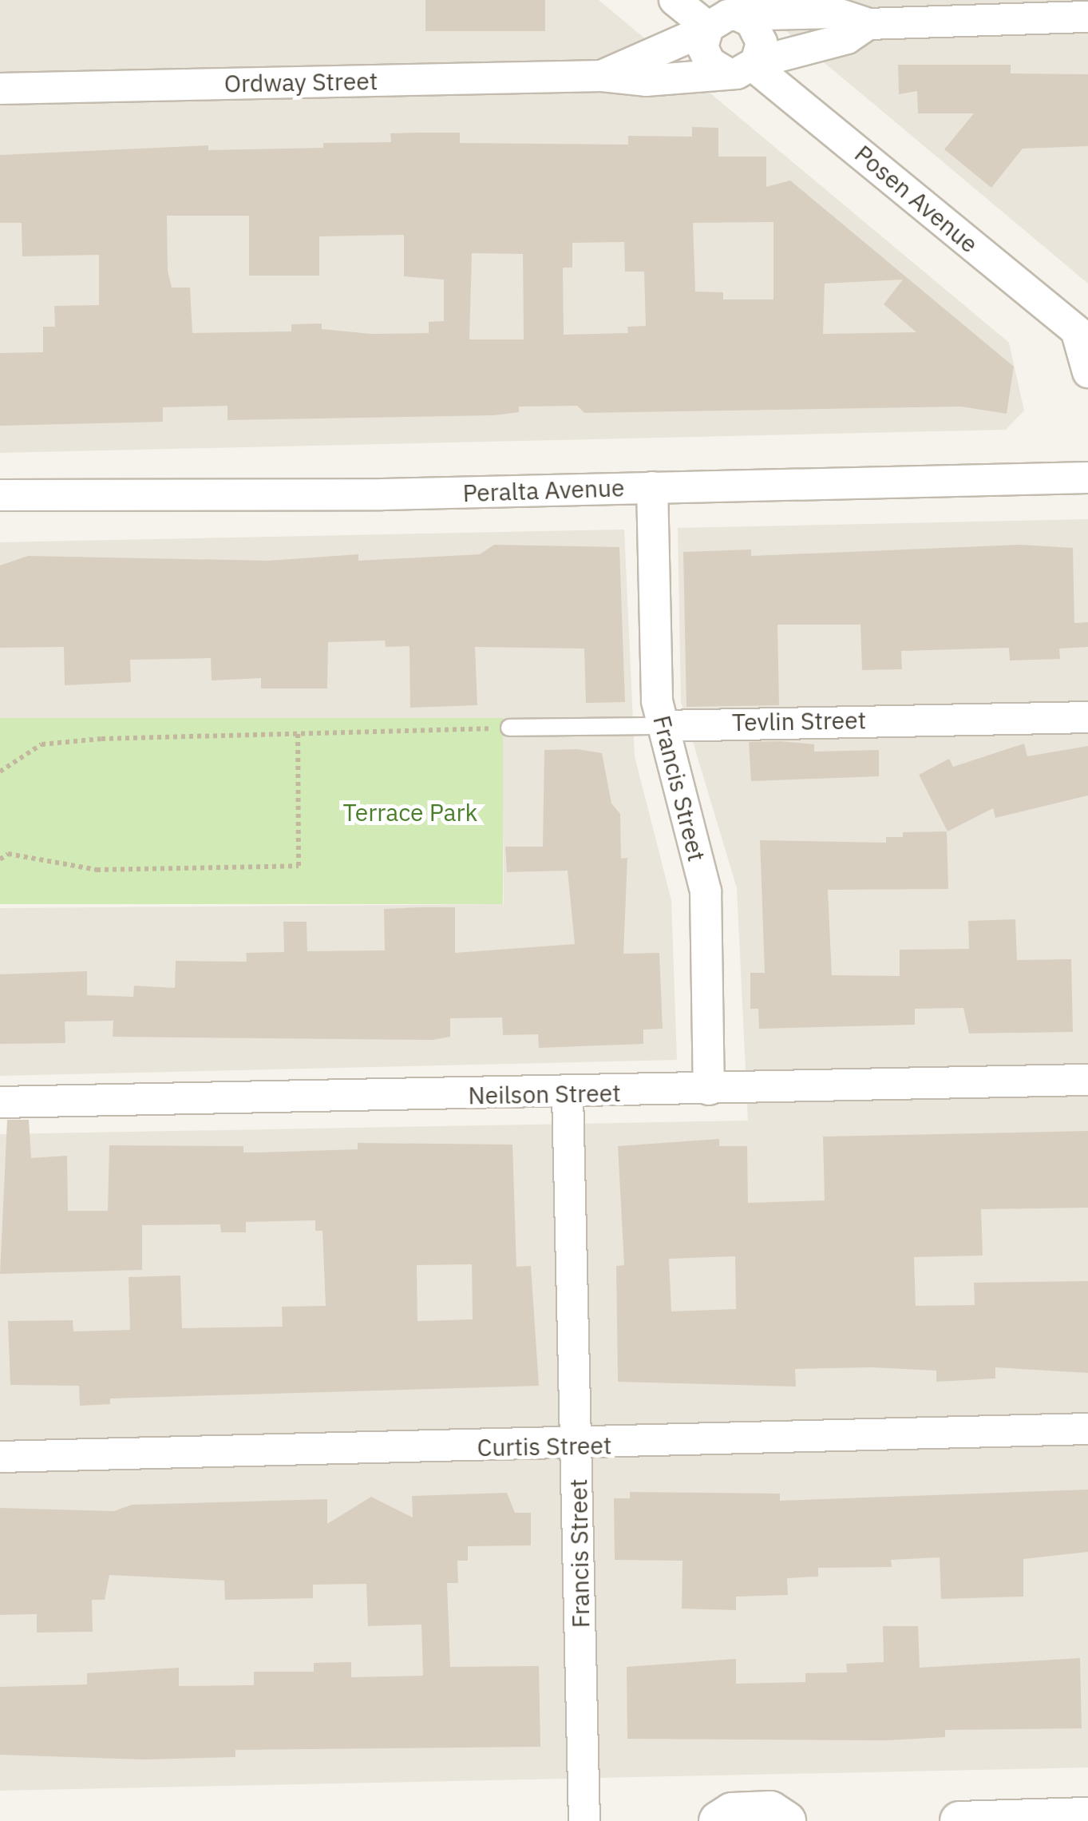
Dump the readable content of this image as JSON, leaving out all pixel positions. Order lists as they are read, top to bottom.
{
  "streets": {
    "street": [
      "Ordway Street",
      "Posen Avenue",
      "Peralta Avenue",
      "Tevlin Street",
      "Francis Street",
      "Neilson Street",
      "Curtis Street"
    ]
  },
  "crossings": [
    ["Ordway Street", "Posen Avenue"],
    ["Peralta Avenue", "Francis Street"],
    ["Tevlin Street", "Francis Street"],
    ["Francis Street", "Neilson Street"],
    ["Francis Street", "Curtis Street"]
  ],
  "parks": ["Terrace Park"]
}
